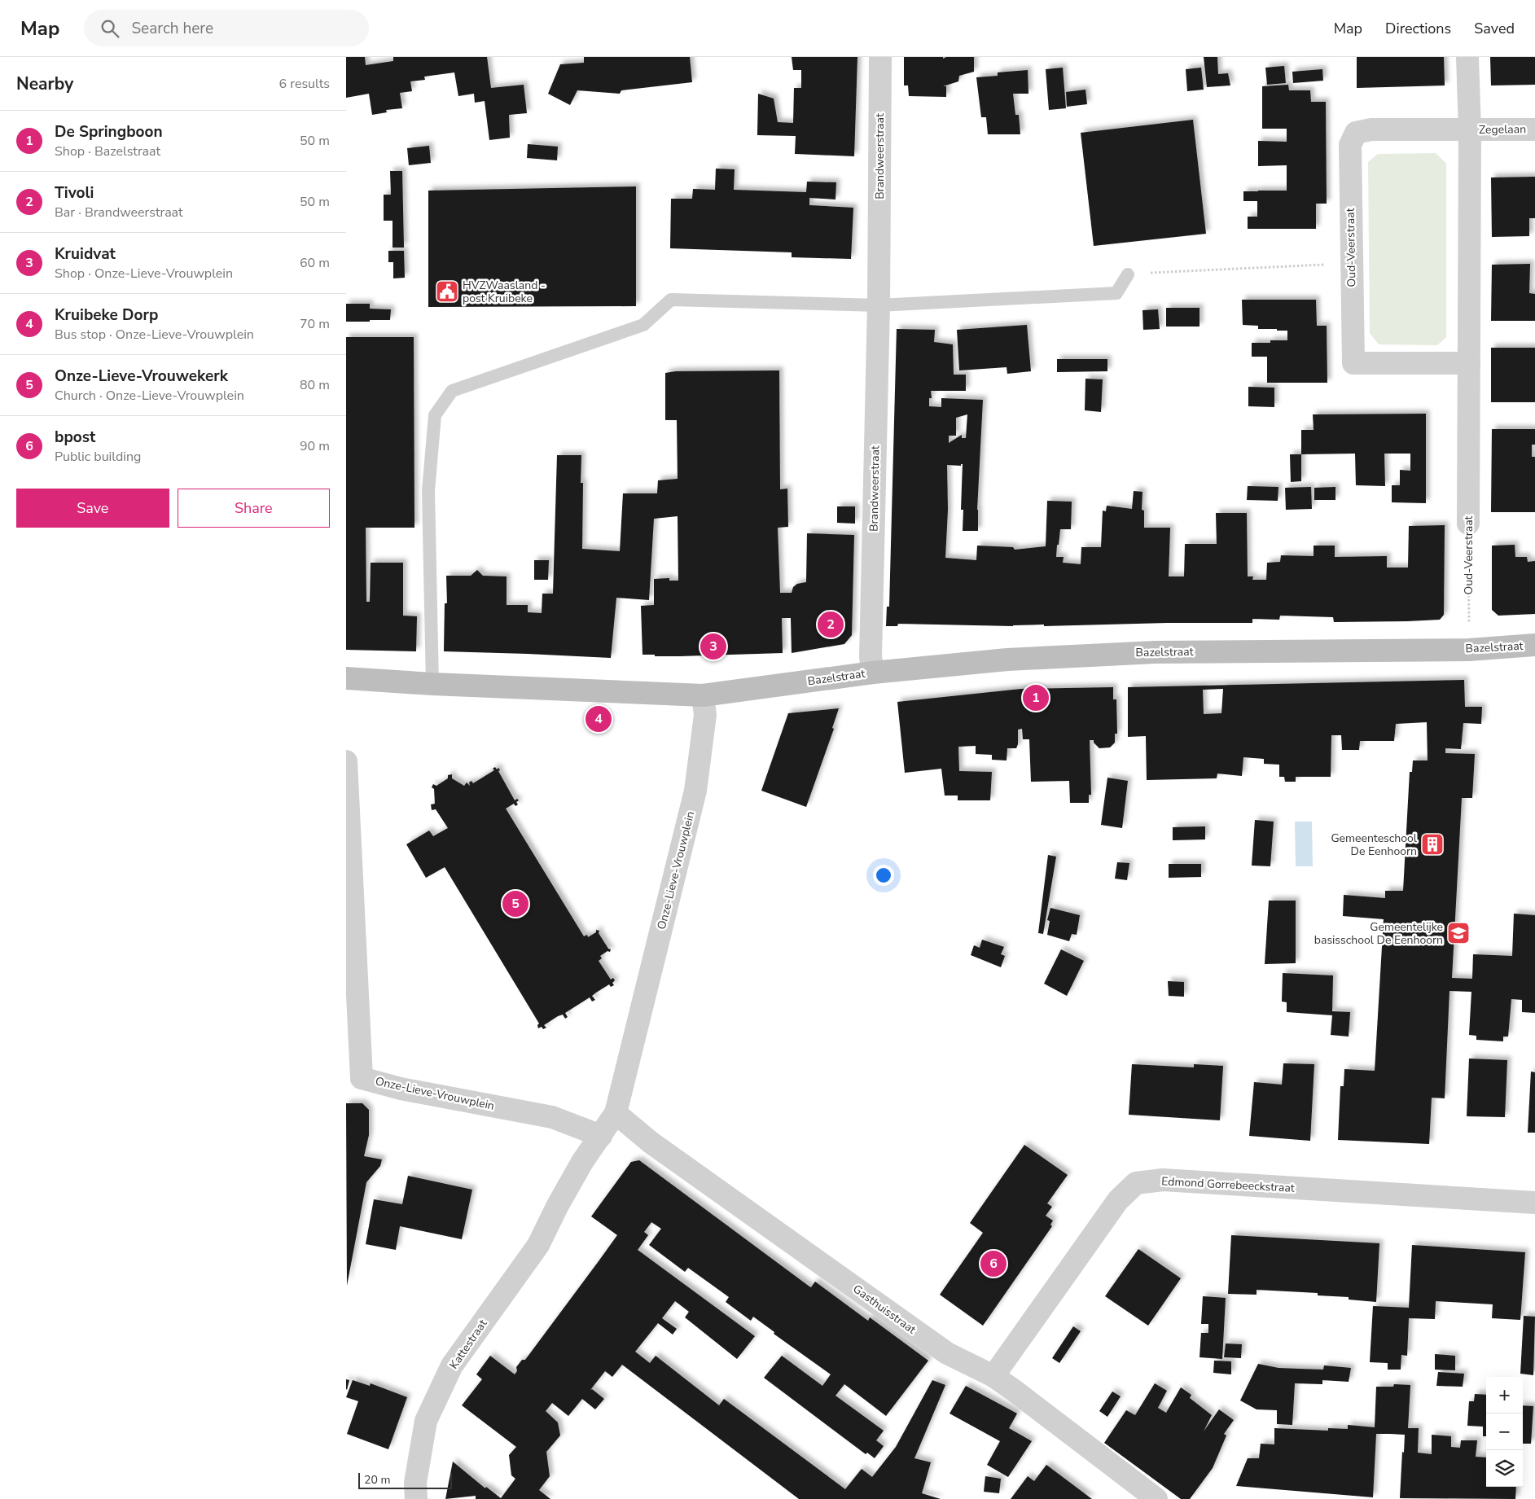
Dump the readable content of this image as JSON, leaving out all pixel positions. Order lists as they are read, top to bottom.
{
  "streets": {
    "main road": ["Bazelstraat"],
    "street": [
      "Zegelaan",
      "Brandweerstraat",
      "Oud-Veerstraat",
      "Onze-Lieve-Vrouwplein",
      "Edmond Gorrebeeckstraat",
      "Gasthuisstraat",
      "Kattestraat"
    ]
  },
  "crossings": [
    ["Zegelaan", "Oud-Veerstraat"],
    ["Brandweerstraat", "Bazelstraat"],
    ["Oud-Veerstraat", "Bazelstraat"],
    ["Bazelstraat", "Onze-Lieve-Vrouwplein"],
    ["Onze-Lieve-Vrouwplein", "Gasthuisstraat"],
    ["Onze-Lieve-Vrouwplein", "Kattestraat"],
    ["Edmond Gorrebeeckstraat", "Gasthuisstraat"]
  ],
  "places": {
    "public building": ["HVZWaasland - post Kruibeke"],
    "building": ["Gemeenteschool De Eenhoorn"],
    "school or university": ["Gemeentelijke basisschool De Eenhoorn"]
  },
  "scale_bar": "20 m",
  "page": {
    "header": "Map",
    "search": "Search here",
    "nav": ["Map", "Directions", "Saved"],
    "heading": ["Nearby", "6 results"],
    "list": [
      {
        "mark": "1",
        "name": "De Springboon",
        "note": "Shop · Bazelstraat",
        "value": "50 m"
      },
      {
        "mark": "2",
        "name": "Tivoli",
        "note": "Bar · Brandweerstraat",
        "value": "50 m"
      },
      {
        "mark": "3",
        "name": "Kruidvat",
        "note": "Shop · Onze-Lieve-Vrouwplein",
        "value": "60 m"
      },
      {
        "mark": "4",
        "name": "Kruibeke Dorp",
        "note": "Bus stop · Onze-Lieve-Vrouwplein",
        "value": "70 m"
      },
      {
        "mark": "5",
        "name": "Onze-Lieve-Vrouwekerk",
        "note": "Church · Onze-Lieve-Vrouwplein",
        "value": "80 m"
      },
      {
        "mark": "6",
        "name": "bpost",
        "note": "Public building",
        "value": "90 m"
      }
    ],
    "buttons": ["Save", "Share"],
    "pins": [
      "2",
      "3",
      "1",
      "4",
      "5",
      "6"
    ],
    "map_buttons": ["+", "−"],
    "scale": "20 m"
  }
}
